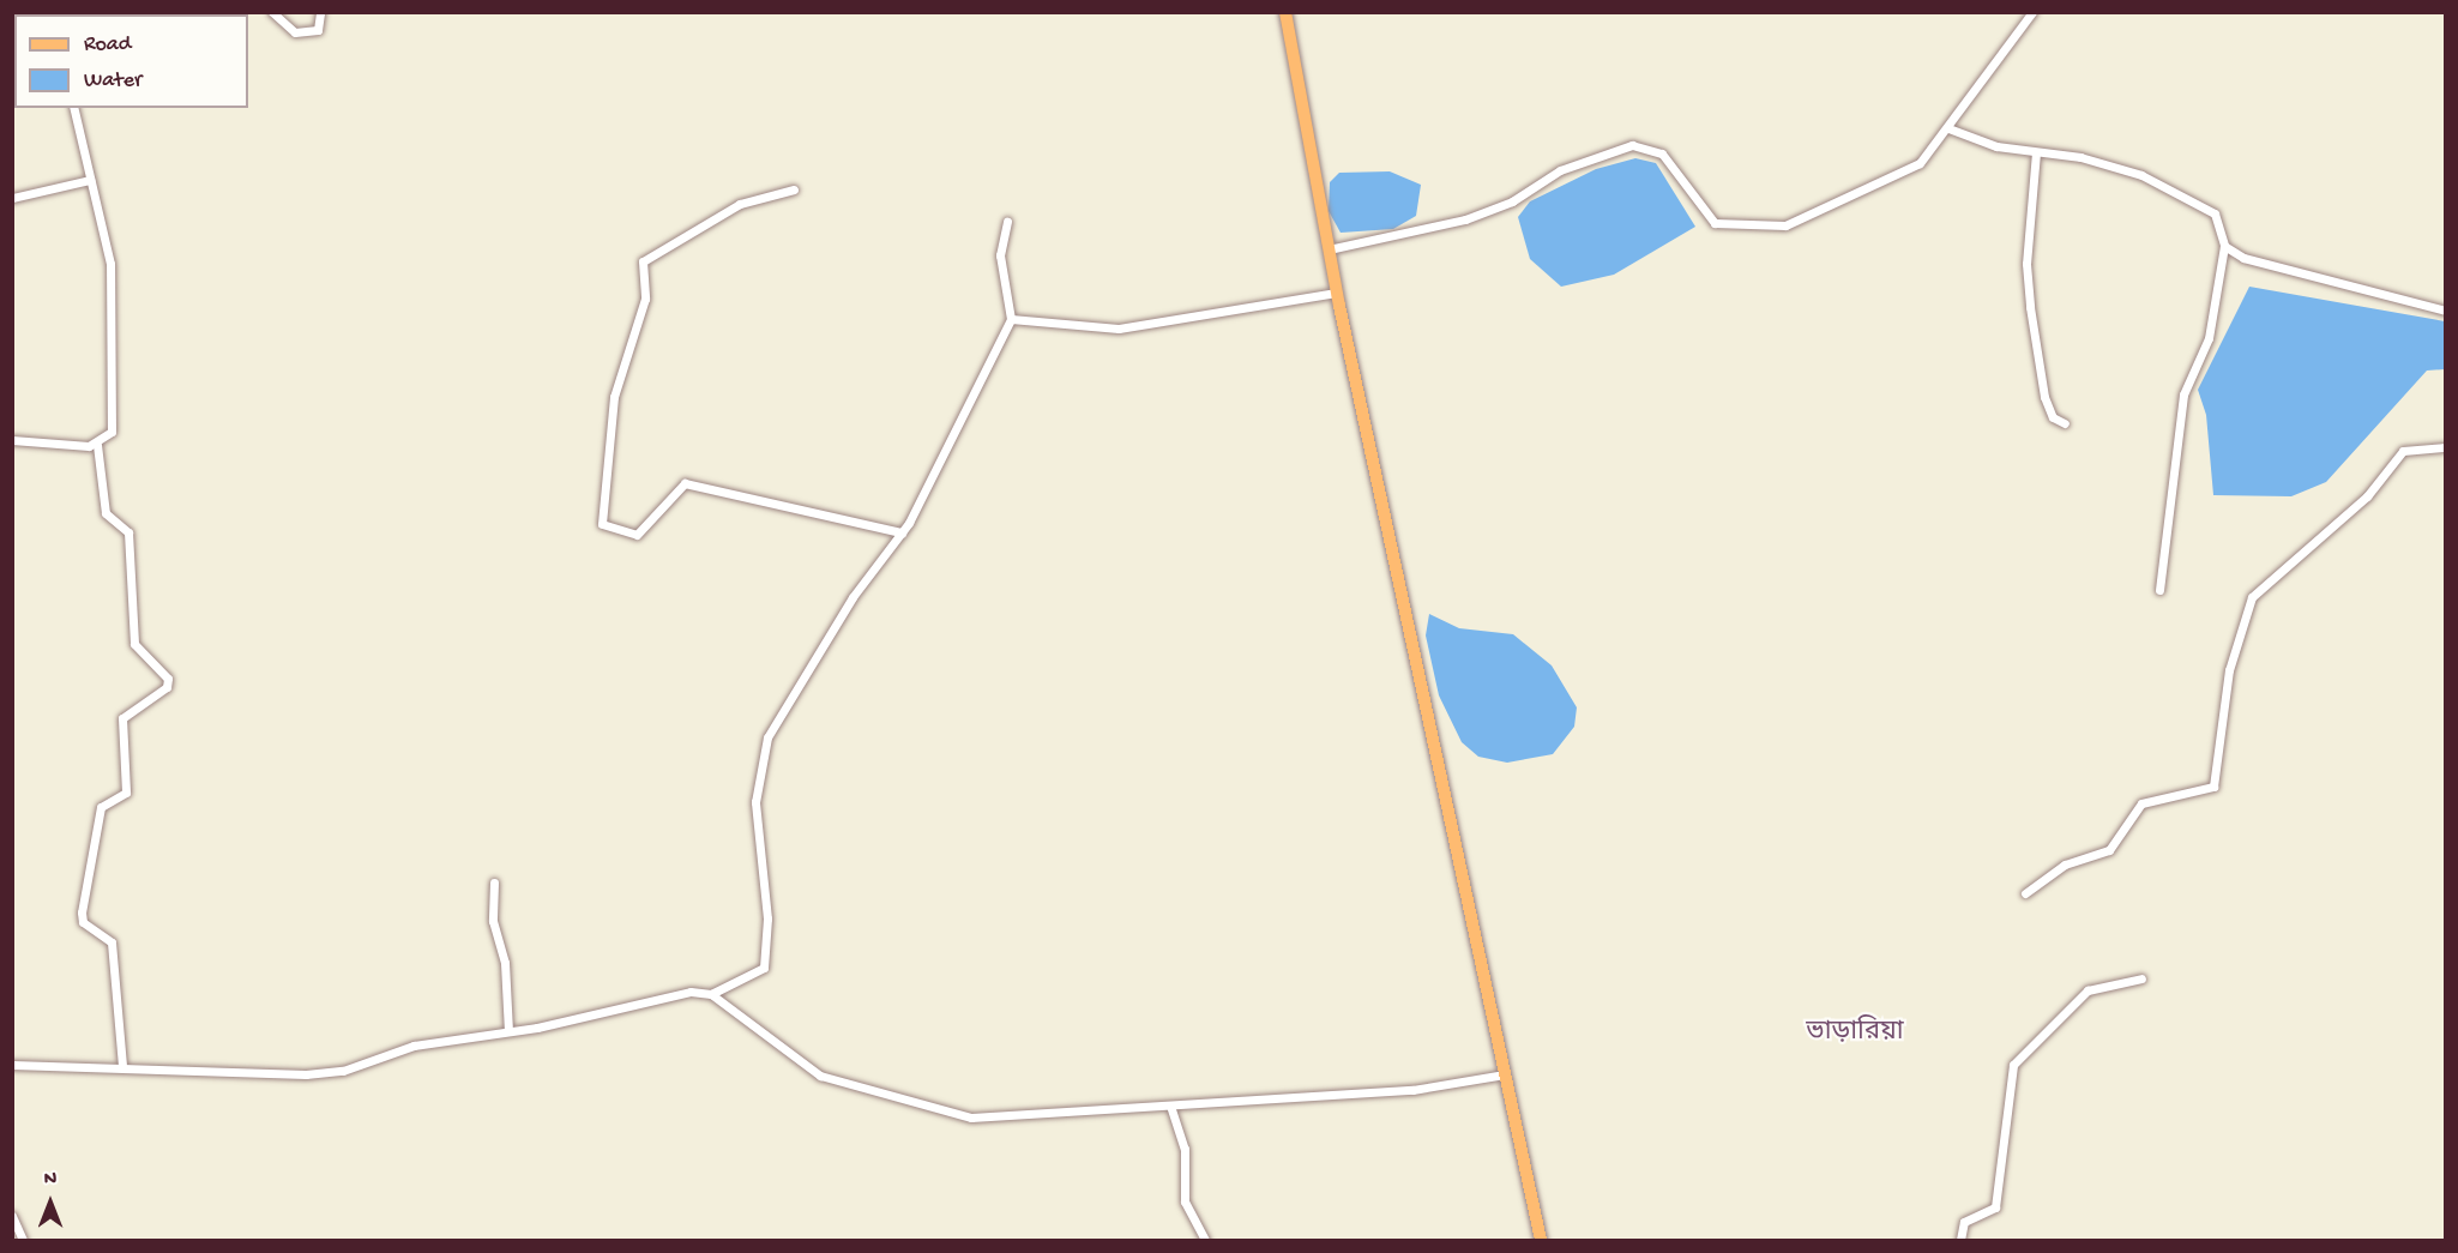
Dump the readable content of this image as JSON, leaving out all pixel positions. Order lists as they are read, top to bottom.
{
  "districts": ["ভাড়ারিয়া"],
  "legend": ["Road", "Water"],
  "north": "top"
}
